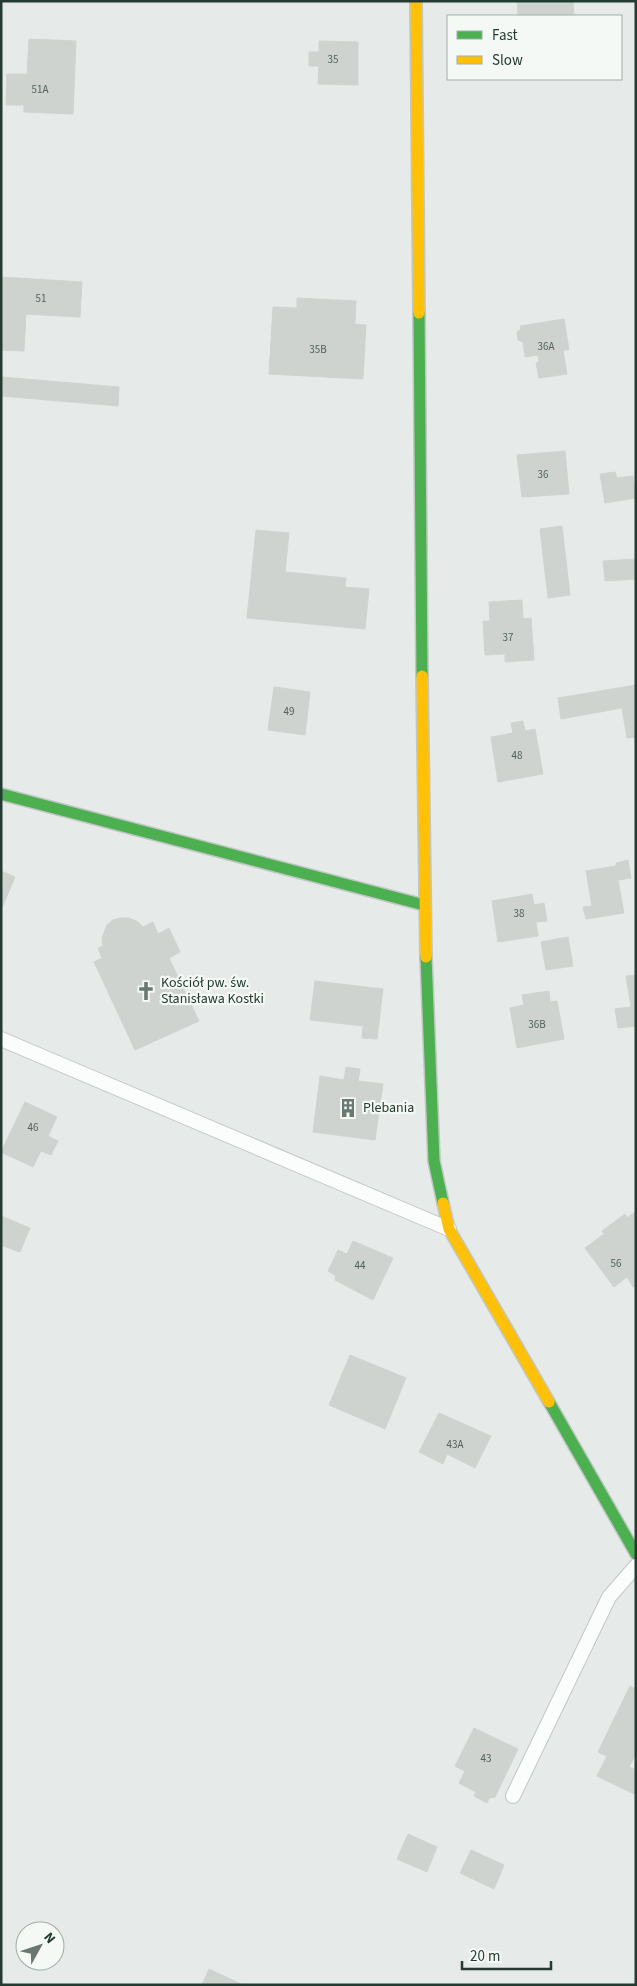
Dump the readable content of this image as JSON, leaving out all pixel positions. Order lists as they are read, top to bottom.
{
  "places": {
    "church": ["Kościół pw. św. Stanisława Kostki"],
    "building": ["Plebania"]
  },
  "house_numbers": [
    "35",
    "51A",
    "51",
    "36A",
    "35B",
    "36",
    "37",
    "49",
    "48",
    "38",
    "36B",
    "46",
    "56",
    "44",
    "43A",
    "43"
  ],
  "legend": ["Fast", "Slow"],
  "scale_bar": "20 m",
  "north": "top right"
}
